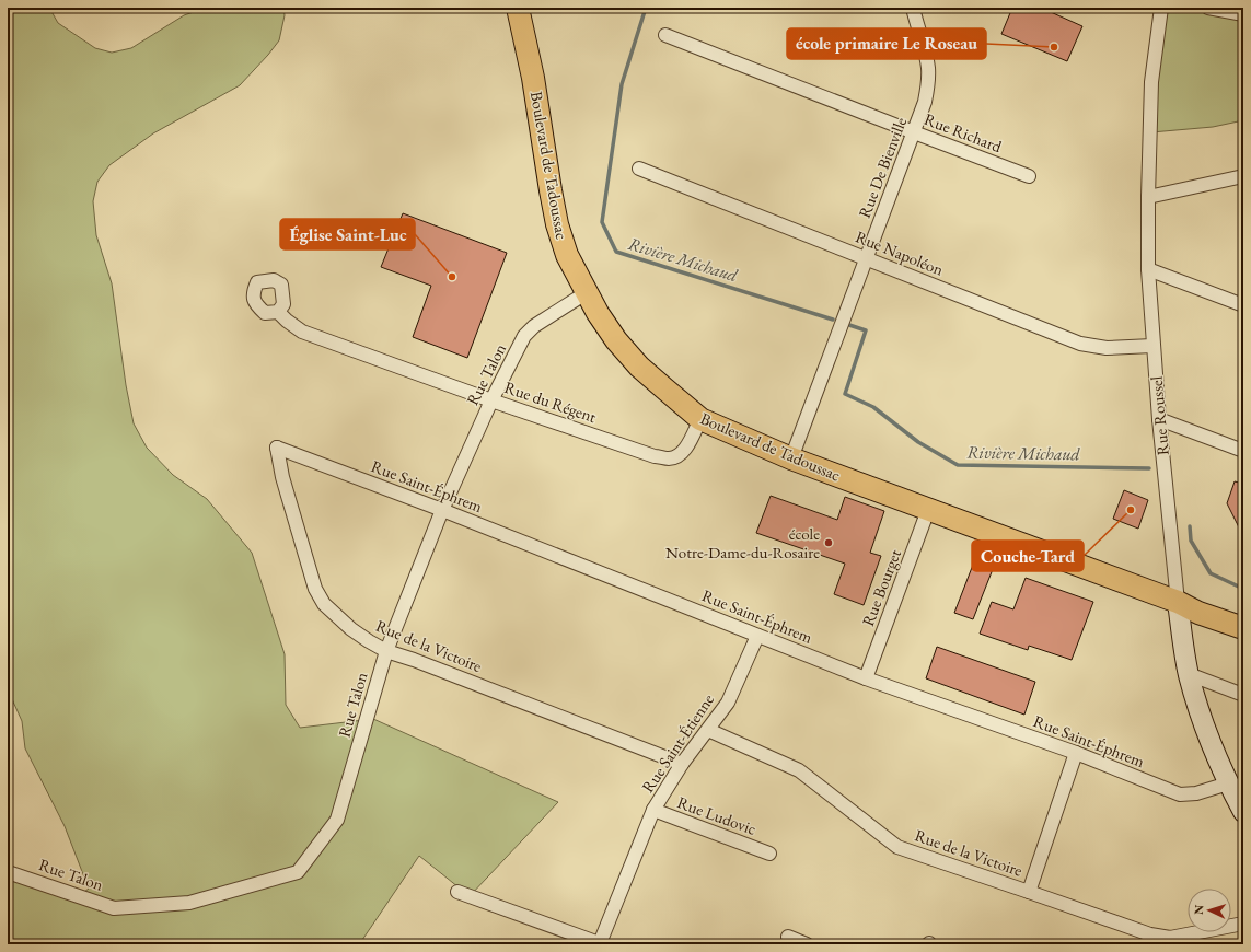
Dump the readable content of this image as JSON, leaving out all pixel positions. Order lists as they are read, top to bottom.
{
  "streets": {
    "main road": ["Boulevard de Tadoussac"],
    "street": [
      "Rue Richard",
      "Rue De Bienville",
      "Rue Napoléon",
      "Rue Talon",
      "Rue du Régent",
      "Rue Roussel",
      "Rue Saint-Éphrem",
      "Rue Bourget",
      "Rue de la Victoire",
      "Rue Saint-Étienne",
      "Rue Ludovic"
    ]
  },
  "crossings": [
    ["Rue Richard", "Rue De Bienville"],
    ["Boulevard de Tadoussac", "Rue De Bienville"],
    ["Boulevard de Tadoussac", "Rue Talon"],
    ["Boulevard de Tadoussac", "Rue du Régent"],
    ["Boulevard de Tadoussac", "Rue Roussel"],
    ["Boulevard de Tadoussac", "Rue Bourget"],
    ["Rue De Bienville", "Rue Napoléon"],
    ["Rue Napoléon", "Rue Roussel"],
    ["Rue Talon", "Rue du Régent"],
    ["Rue Talon", "Rue Saint-Éphrem"],
    ["Rue Talon", "Rue de la Victoire"],
    ["Rue Roussel", "Rue Saint-Éphrem"],
    ["Rue Saint-Éphrem", "Rue Bourget"],
    ["Rue Saint-Éphrem", "Rue de la Victoire"],
    ["Rue Saint-Éphrem", "Rue Saint-Étienne"],
    ["Rue de la Victoire", "Rue Saint-Étienne"],
    ["Rue Saint-Étienne", "Rue Ludovic"]
  ],
  "water": ["Rivière Michaud"],
  "places": [
    "école primaire Le Roseau",
    "Église Saint-Luc",
    "Couche-Tard",
    "école Notre-Dame-du-Rosaire"
  ],
  "north": "left"
}
